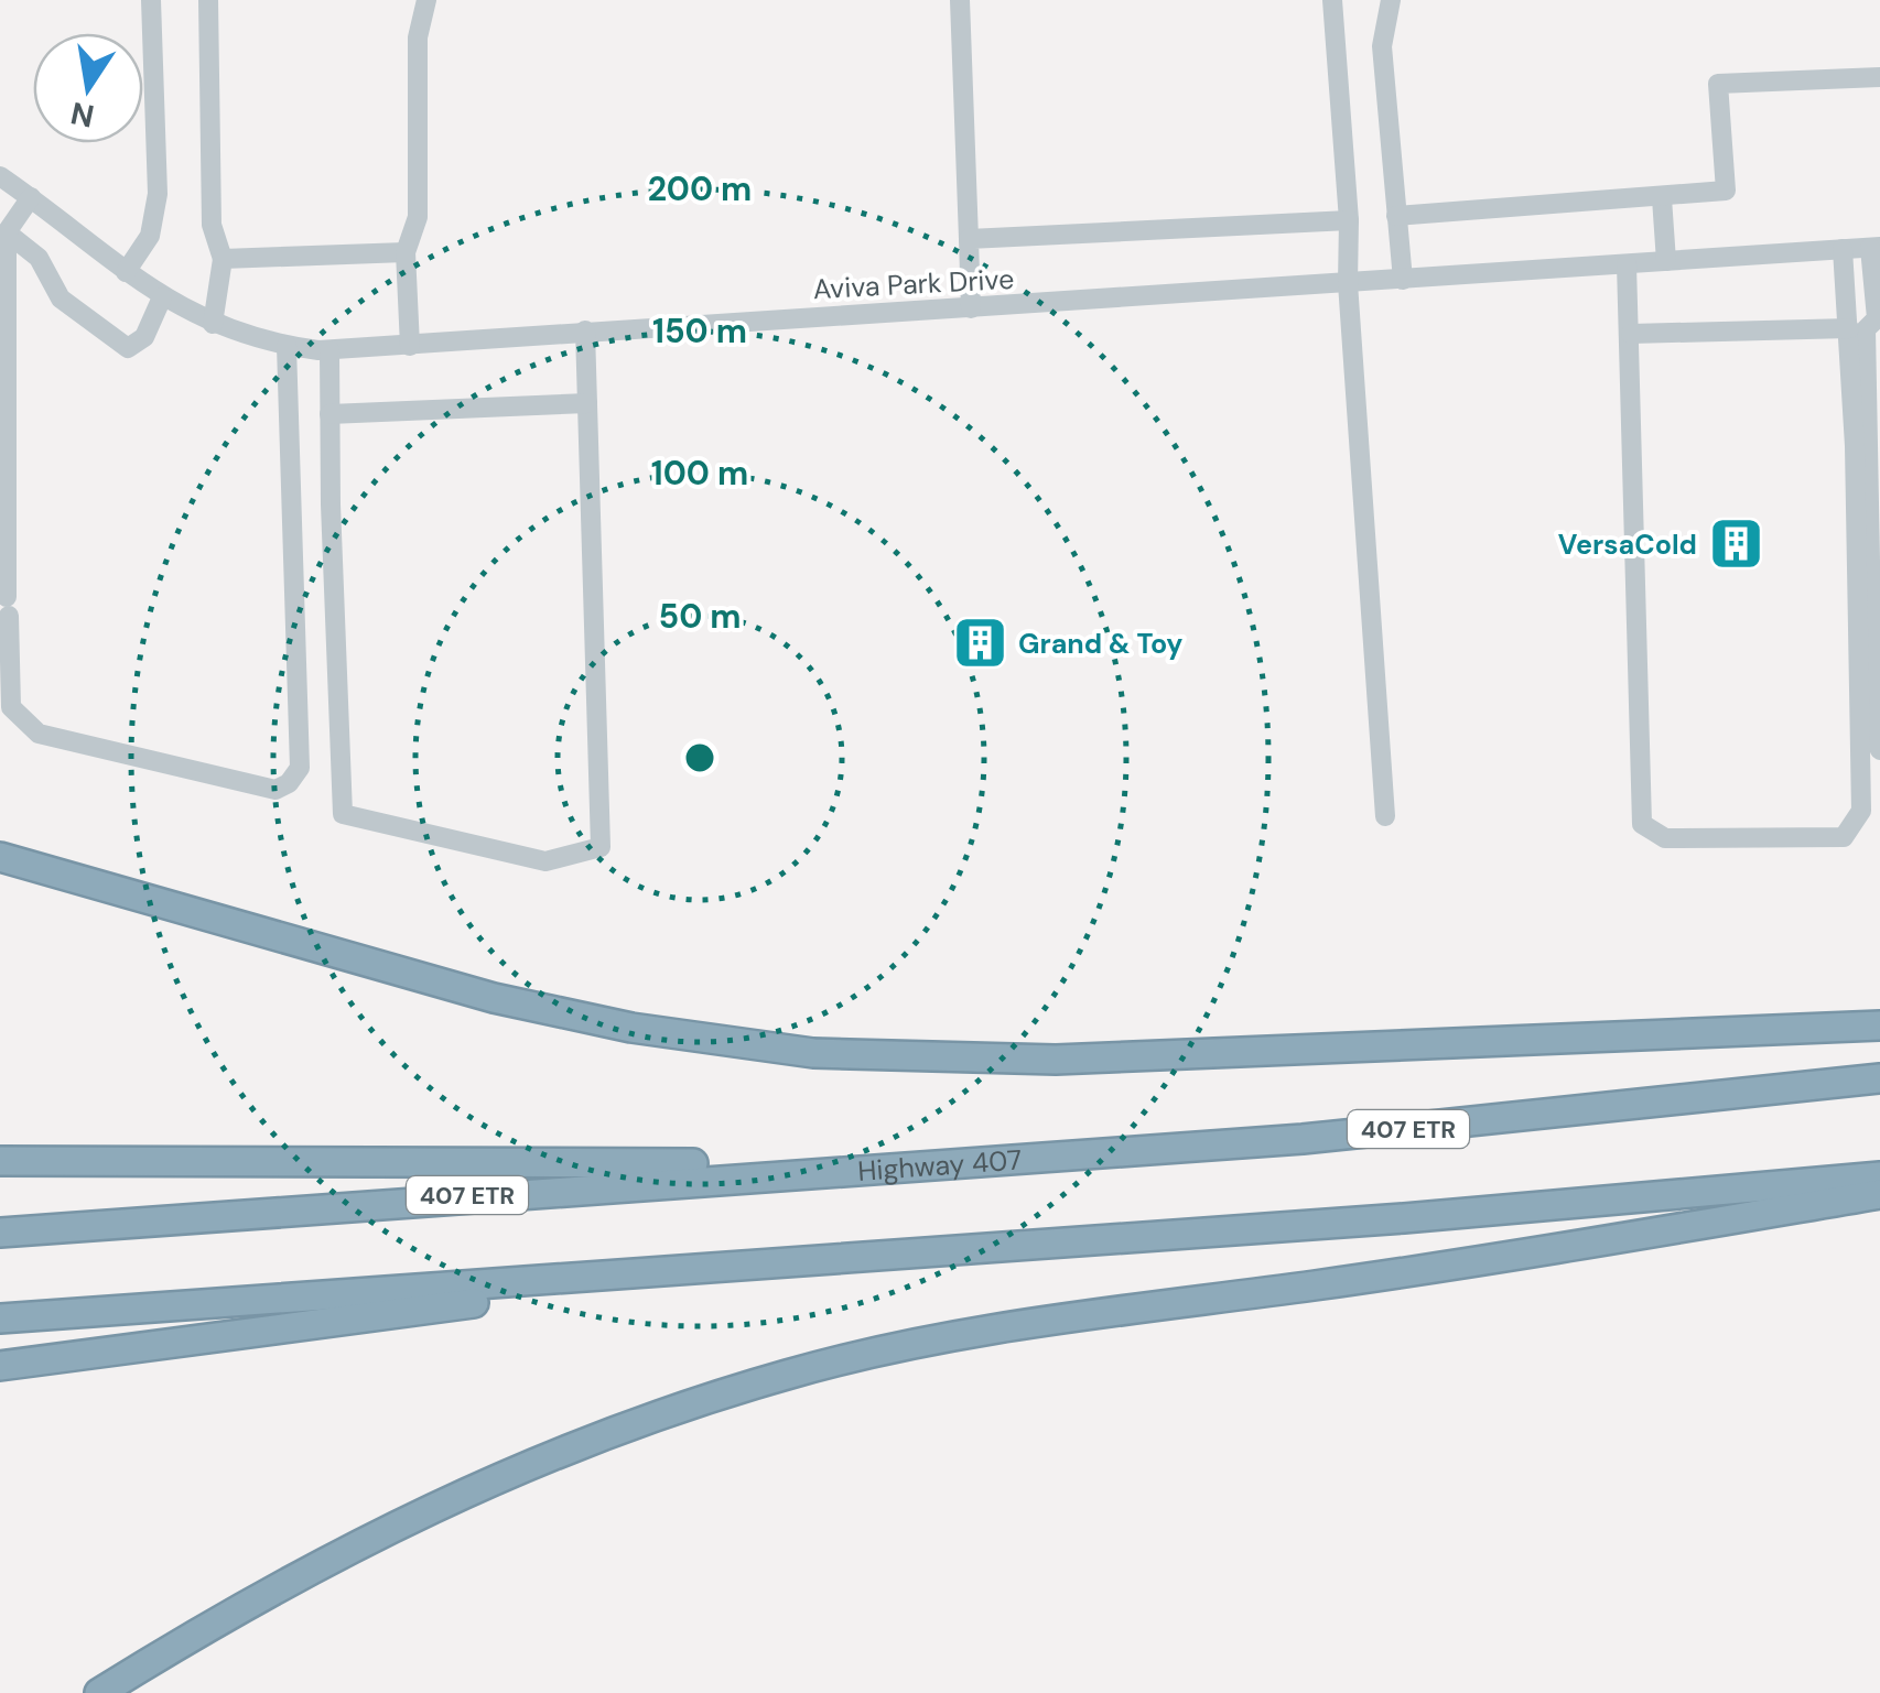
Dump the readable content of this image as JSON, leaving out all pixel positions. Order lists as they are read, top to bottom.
{
  "streets": {
    "highway": ["407 ETR", "Highway 407"],
    "street": ["Aviva Park Drive"]
  },
  "places": {
    "building": ["VersaCold", "Grand & Toy"]
  },
  "north": "bottom",
  "rings": [
    "200 m",
    "150 m",
    "100 m",
    "50 m"
  ]
}
